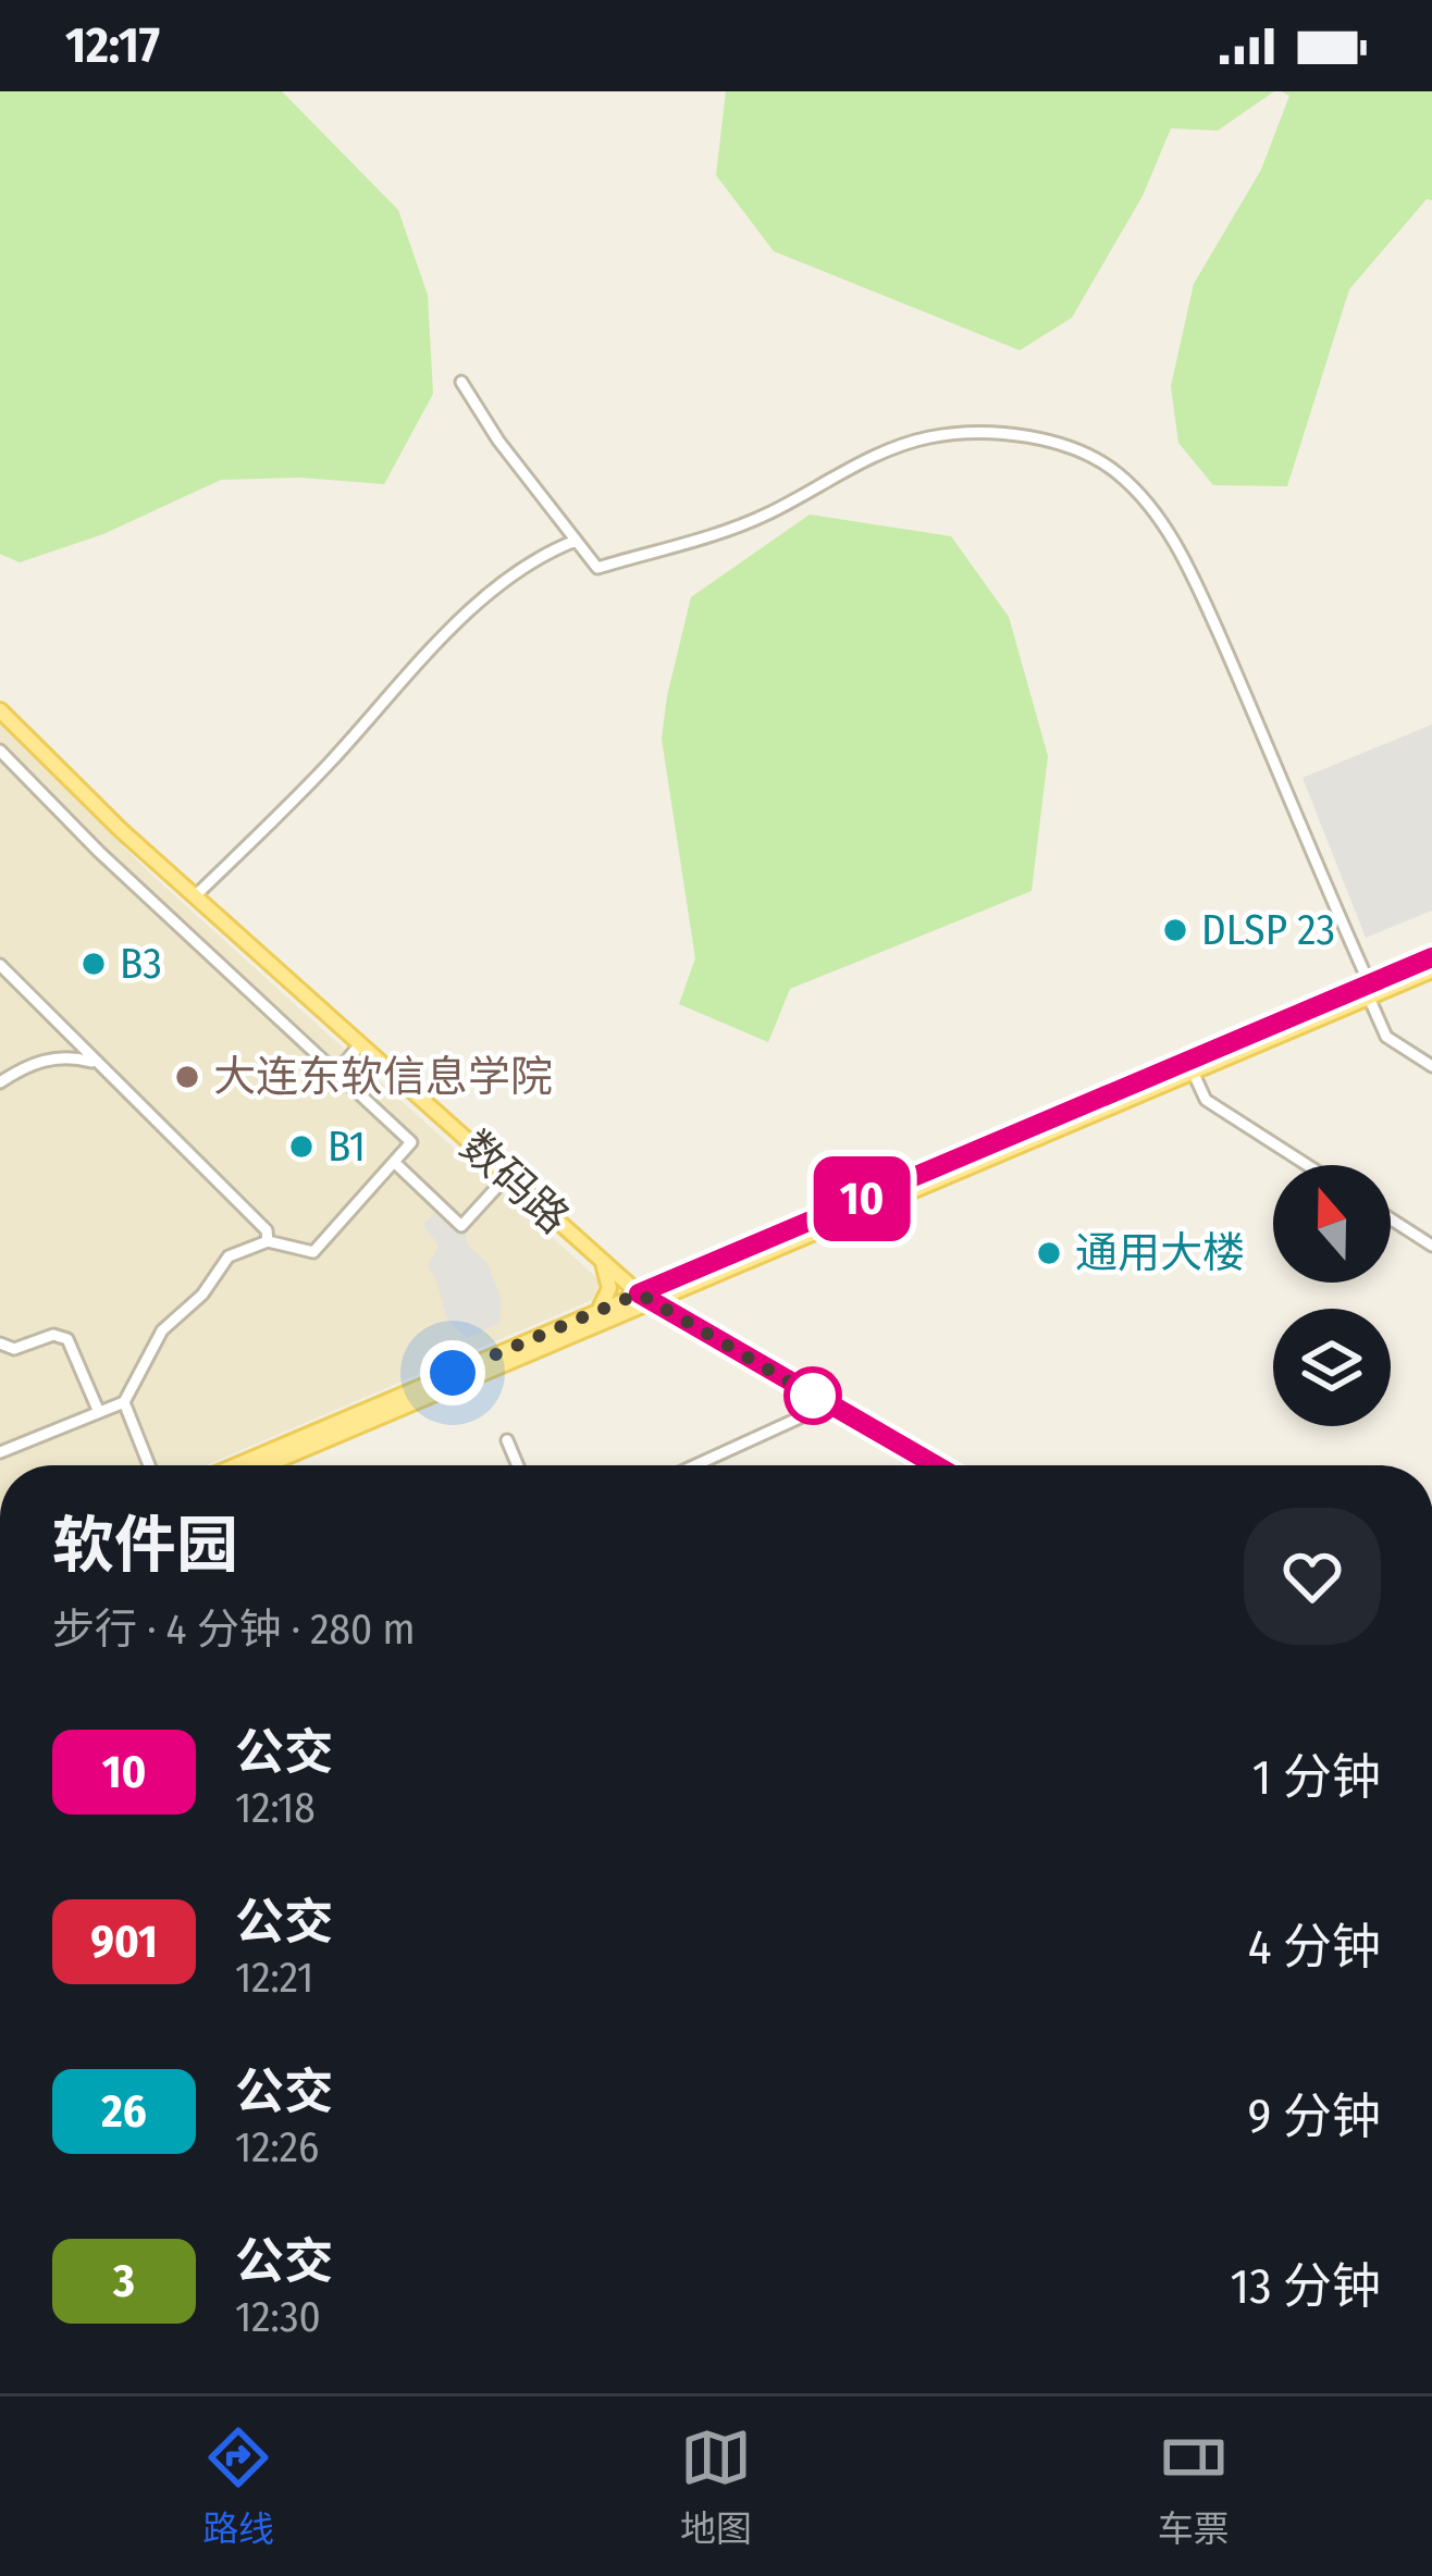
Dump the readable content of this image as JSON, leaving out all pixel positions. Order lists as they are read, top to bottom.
{
  "streets": {
    "main road": ["数码路"]
  },
  "places": [
    "DLSP 23",
    "B3",
    "大连东软信息学院",
    "B1",
    "通用大楼"
  ],
  "lines": ["bus line 10"],
  "north": "top",
  "page": {
    "status": "12:17",
    "on_map": "10",
    "heading": ["软件园", "步行 · 4 分钟 · 280 m"],
    "list": [
      {
        "mark": "10",
        "name": "公交",
        "note": "12:18",
        "value": "1 分钟"
      },
      {
        "mark": "901",
        "name": "公交",
        "note": "12:21",
        "value": "4 分钟"
      },
      {
        "mark": "26",
        "name": "公交",
        "note": "12:26",
        "value": "9 分钟"
      },
      {
        "mark": "3",
        "name": "公交",
        "note": "12:30",
        "value": "13 分钟"
      }
    ],
    "tabs": ["路线", "地图", "车票"]
  }
}
